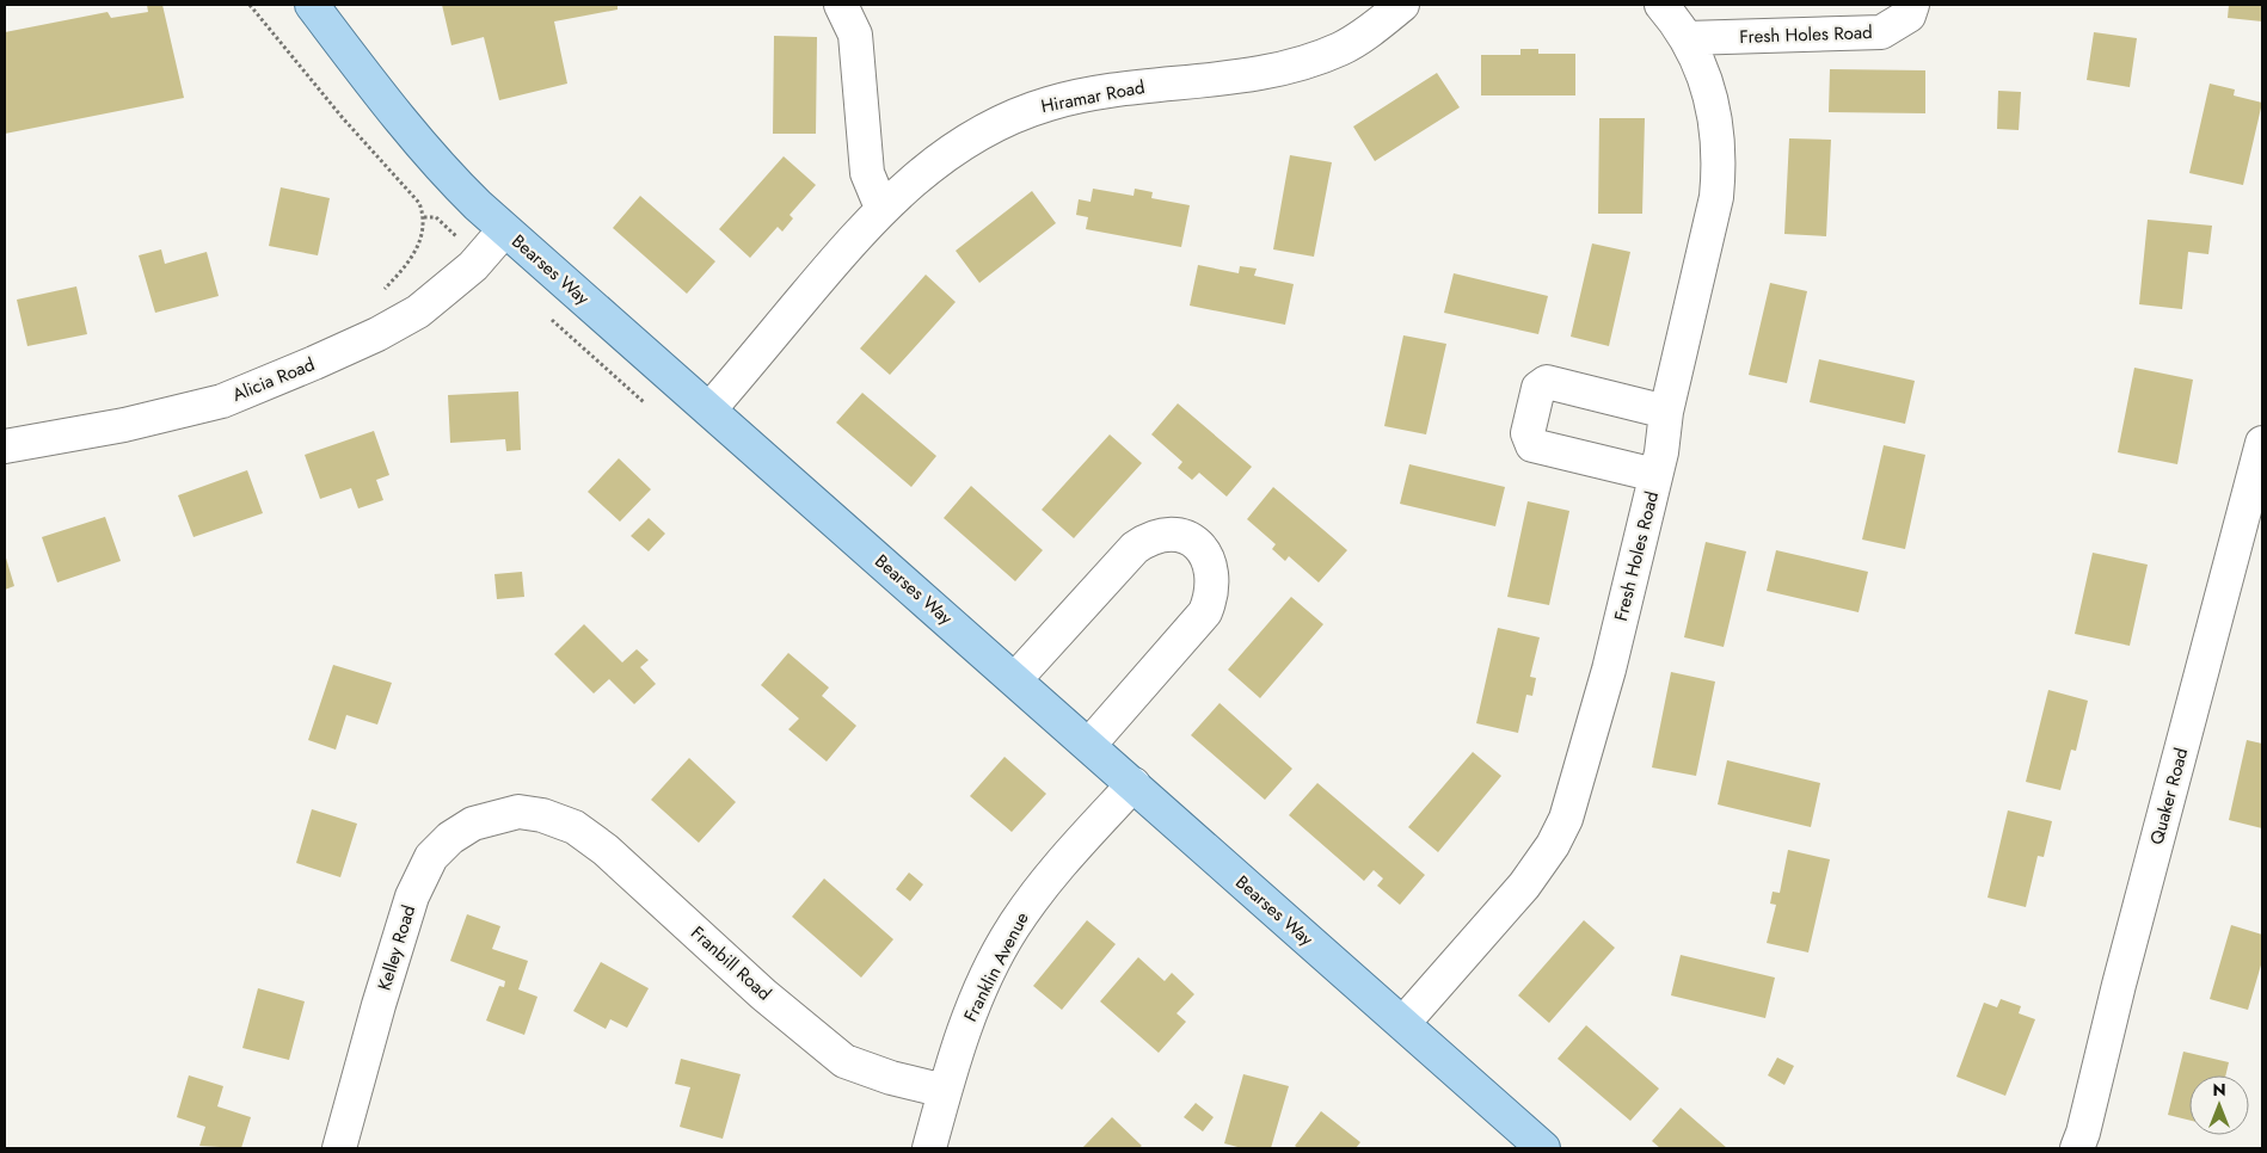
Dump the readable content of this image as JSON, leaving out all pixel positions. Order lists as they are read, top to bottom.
{
  "streets": {
    "main road": ["Bearses Way"],
    "street": [
      "Fresh Holes Road",
      "Hiramar Road",
      "Alicia Road",
      "Quaker Road",
      "Kelley Road",
      "Franbill Road",
      "Franklin Avenue"
    ]
  },
  "crossings": [
    ["Fresh Holes Road", "Bearses Way"],
    ["Hiramar Road", "Bearses Way"],
    ["Bearses Way", "Alicia Road"],
    ["Bearses Way", "Franklin Avenue"],
    ["Kelley Road", "Franbill Road"],
    ["Franbill Road", "Franklin Avenue"]
  ],
  "north": "top"
}
